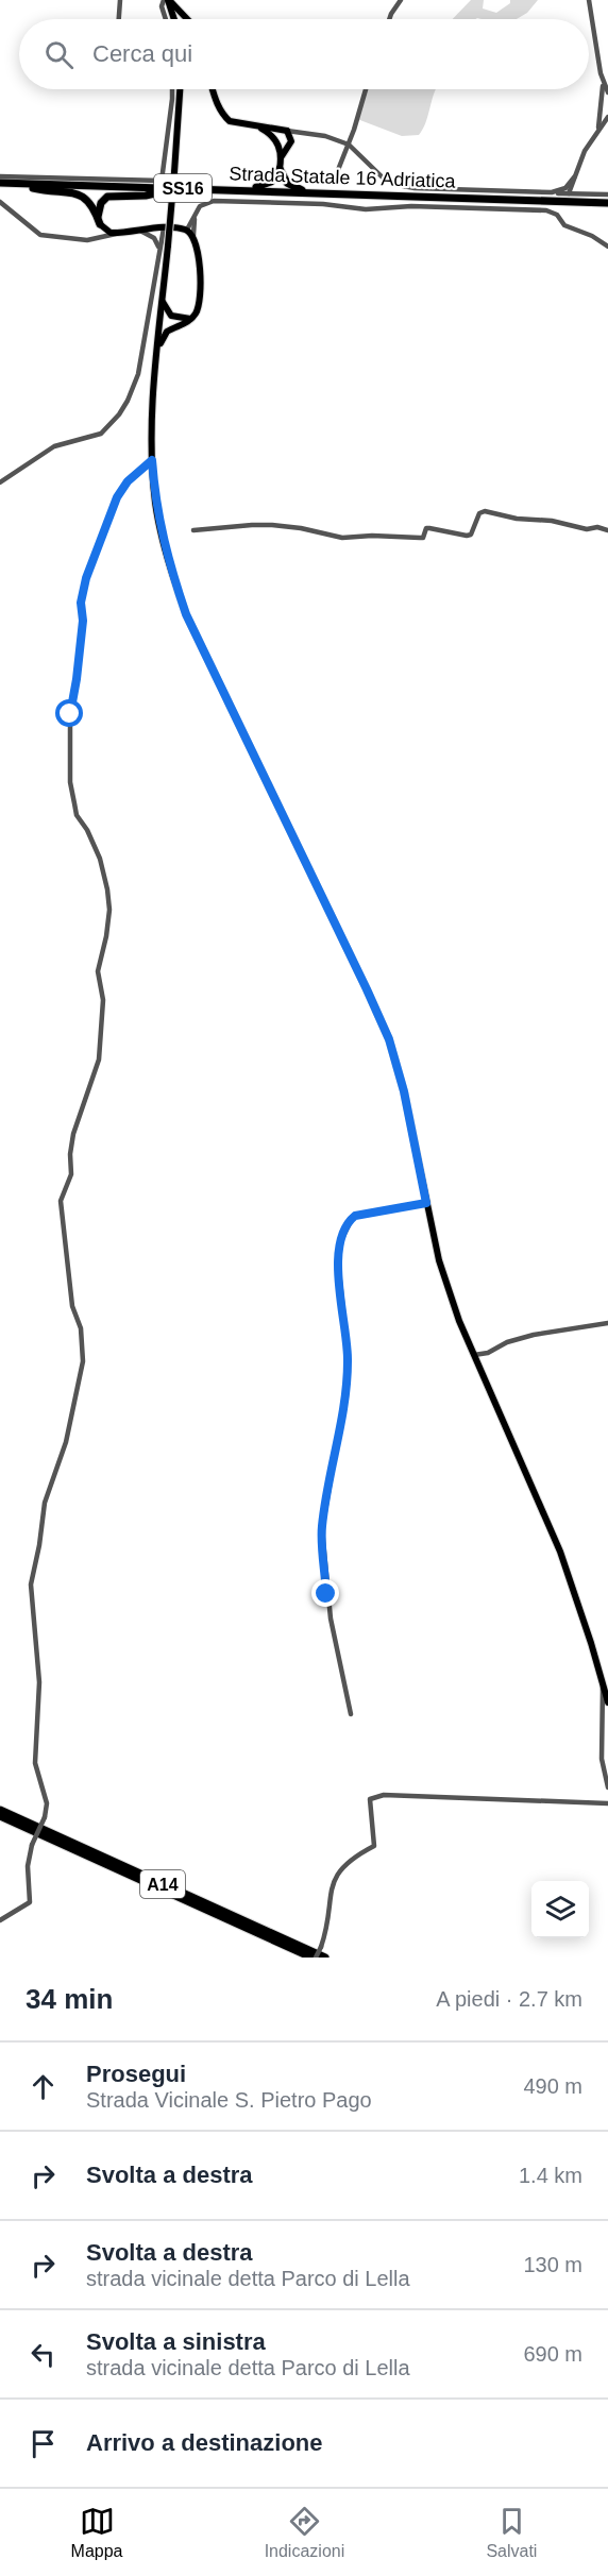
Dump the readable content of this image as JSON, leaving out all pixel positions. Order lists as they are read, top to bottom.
{
  "streets": {
    "highway": ["Strada Statale 16 Adriatica", "SS16", "A14"]
  },
  "page": {
    "search": "Cerca qui",
    "heading": ["34 min", "A piedi · 2.7 km"],
    "list": [
      ["Prosegui", "Strada Vicinale S. Pietro Pago", "490 m"],
      ["Svolta a destra", "1.4 km"],
      ["Svolta a destra", "strada vicinale detta Parco di Lella", "130 m"],
      ["Svolta a sinistra", "strada vicinale detta Parco di Lella", "690 m"],
      "Arrivo a destinazione"
    ],
    "nav": ["Mappa", "Indicazioni", "Salvati"]
  }
}
